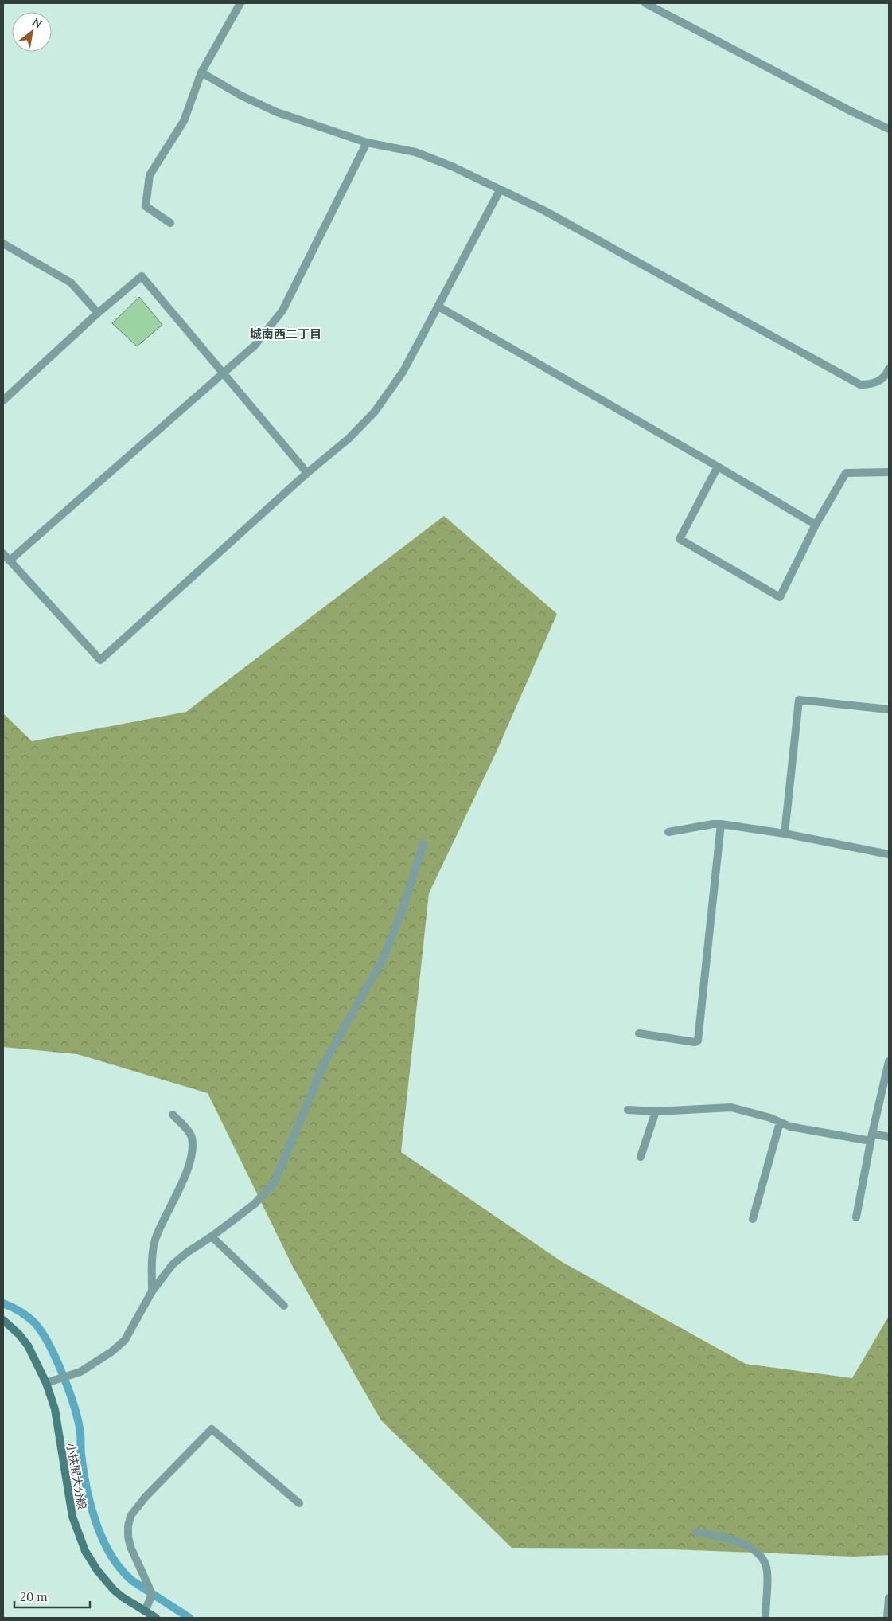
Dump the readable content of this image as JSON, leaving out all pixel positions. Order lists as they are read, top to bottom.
{
  "streets": {
    "main road": ["小挾間大分線"]
  },
  "districts": ["城南西二丁目"],
  "scale_bar": "20 m",
  "north": "top right"
}
